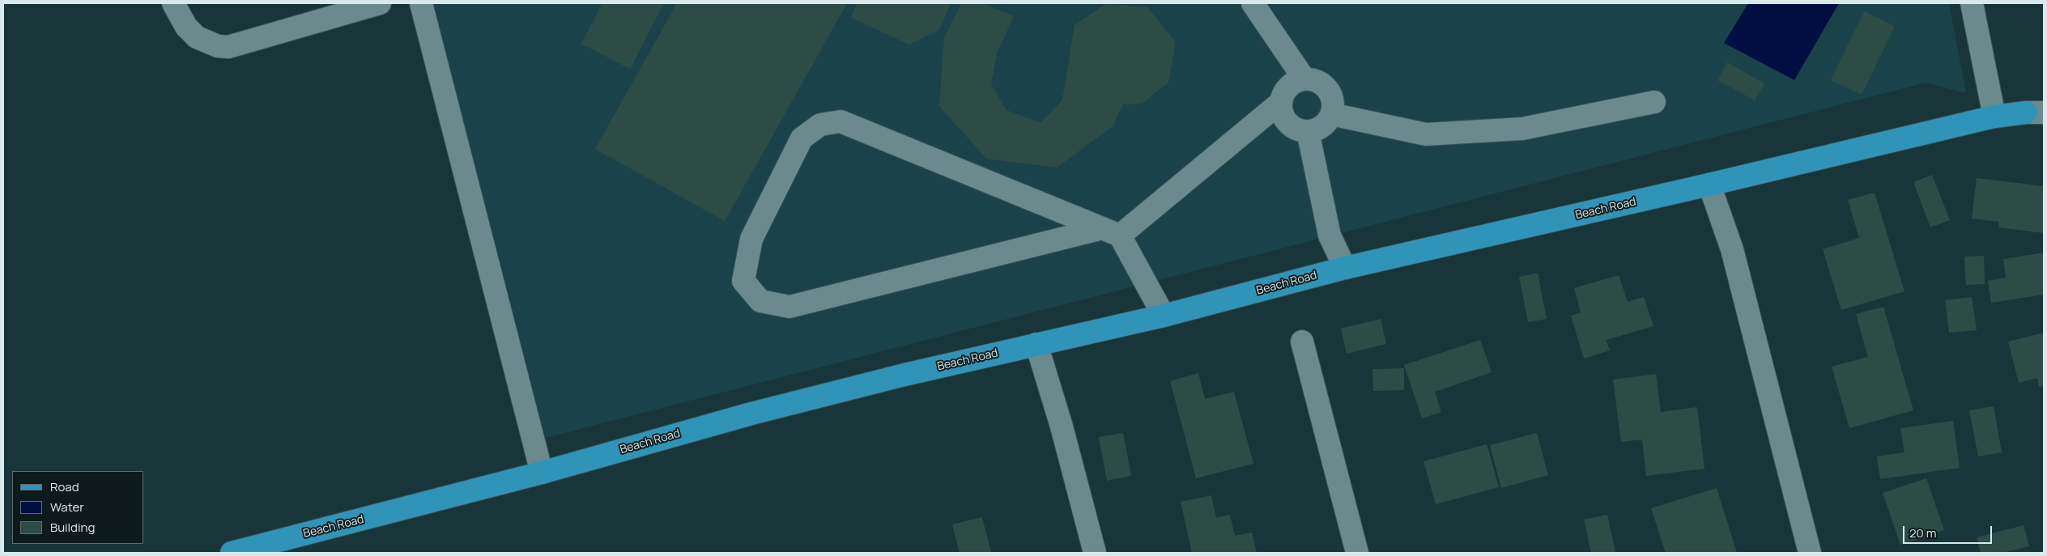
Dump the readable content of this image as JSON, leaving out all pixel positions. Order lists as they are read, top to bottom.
{
  "streets": {
    "main road": ["Beach Road"]
  },
  "legend": ["Road", "Water", "Building"],
  "scale_bar": "20 m"
}
